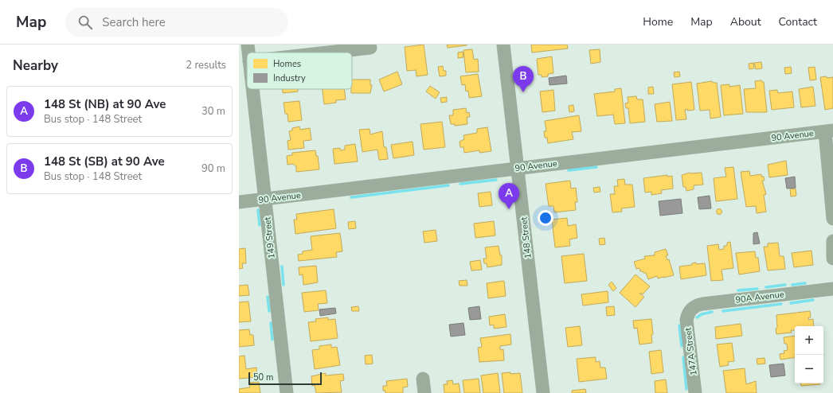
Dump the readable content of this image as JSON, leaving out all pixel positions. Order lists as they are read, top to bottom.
{
  "streets": {
    "street": [
      "90 Avenue",
      "149 Street",
      "148 Street",
      "90A Avenue",
      "147A Street"
    ]
  },
  "crossings": [
    ["90 Avenue", "149 Street"],
    ["90 Avenue", "148 Street"],
    ["90A Avenue", "147A Street"]
  ],
  "legend": ["Homes", "Industry"],
  "scale_bar": "50 m",
  "page": {
    "header": "Map",
    "search": "Search here",
    "nav": [
      "Home",
      "Map",
      "About",
      "Contact"
    ],
    "heading": ["Nearby", "2 results"],
    "pins": ["B", "A"],
    "list": [
      {
        "mark": "A",
        "name": "148 St (NB) at 90 Ave",
        "note": "Bus stop · 148 Street",
        "value": "30 m"
      },
      {
        "mark": "B",
        "name": "148 St (SB) at 90 Ave",
        "note": "Bus stop · 148 Street",
        "value": "90 m"
      }
    ],
    "map_buttons": ["+", "−"],
    "scale": "50 m"
  }
}
